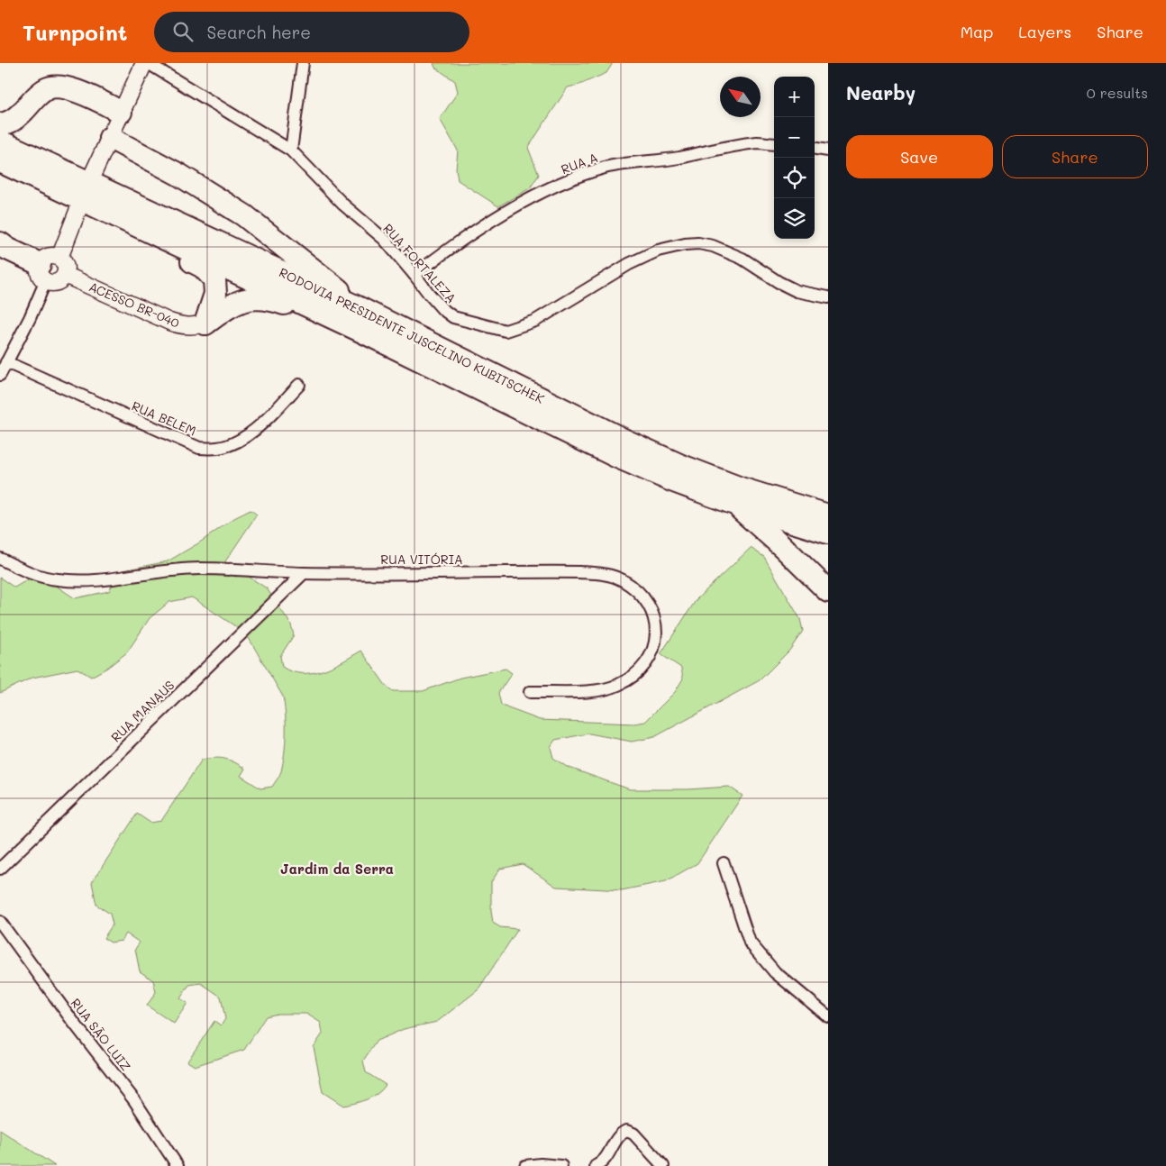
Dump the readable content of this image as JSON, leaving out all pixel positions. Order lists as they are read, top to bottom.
{
  "streets": {
    "highway": ["RODOVIA PRESIDENTE JUSCELINO KUBITSCHEK"],
    "street": [
      "RUA A",
      "RUA FORTALEZA",
      "ACESSO BR-040",
      "RUA BELEM",
      "RUA VITÓRIA",
      "RUA MANAUS",
      "RUA SÃO LUIZ"
    ]
  },
  "crossings": [
    ["RUA A", "RUA FORTALEZA"],
    ["RUA VITÓRIA", "RUA MANAUS"]
  ],
  "districts": ["Jardim da Serra"],
  "north": "top left",
  "page": {
    "header": "Turnpoint",
    "search": "Search here",
    "nav": ["Map", "Layers", "Share"],
    "heading": ["Nearby", "0 results"],
    "map_buttons": ["+", "−"],
    "buttons": ["Save", "Share"]
  }
}
